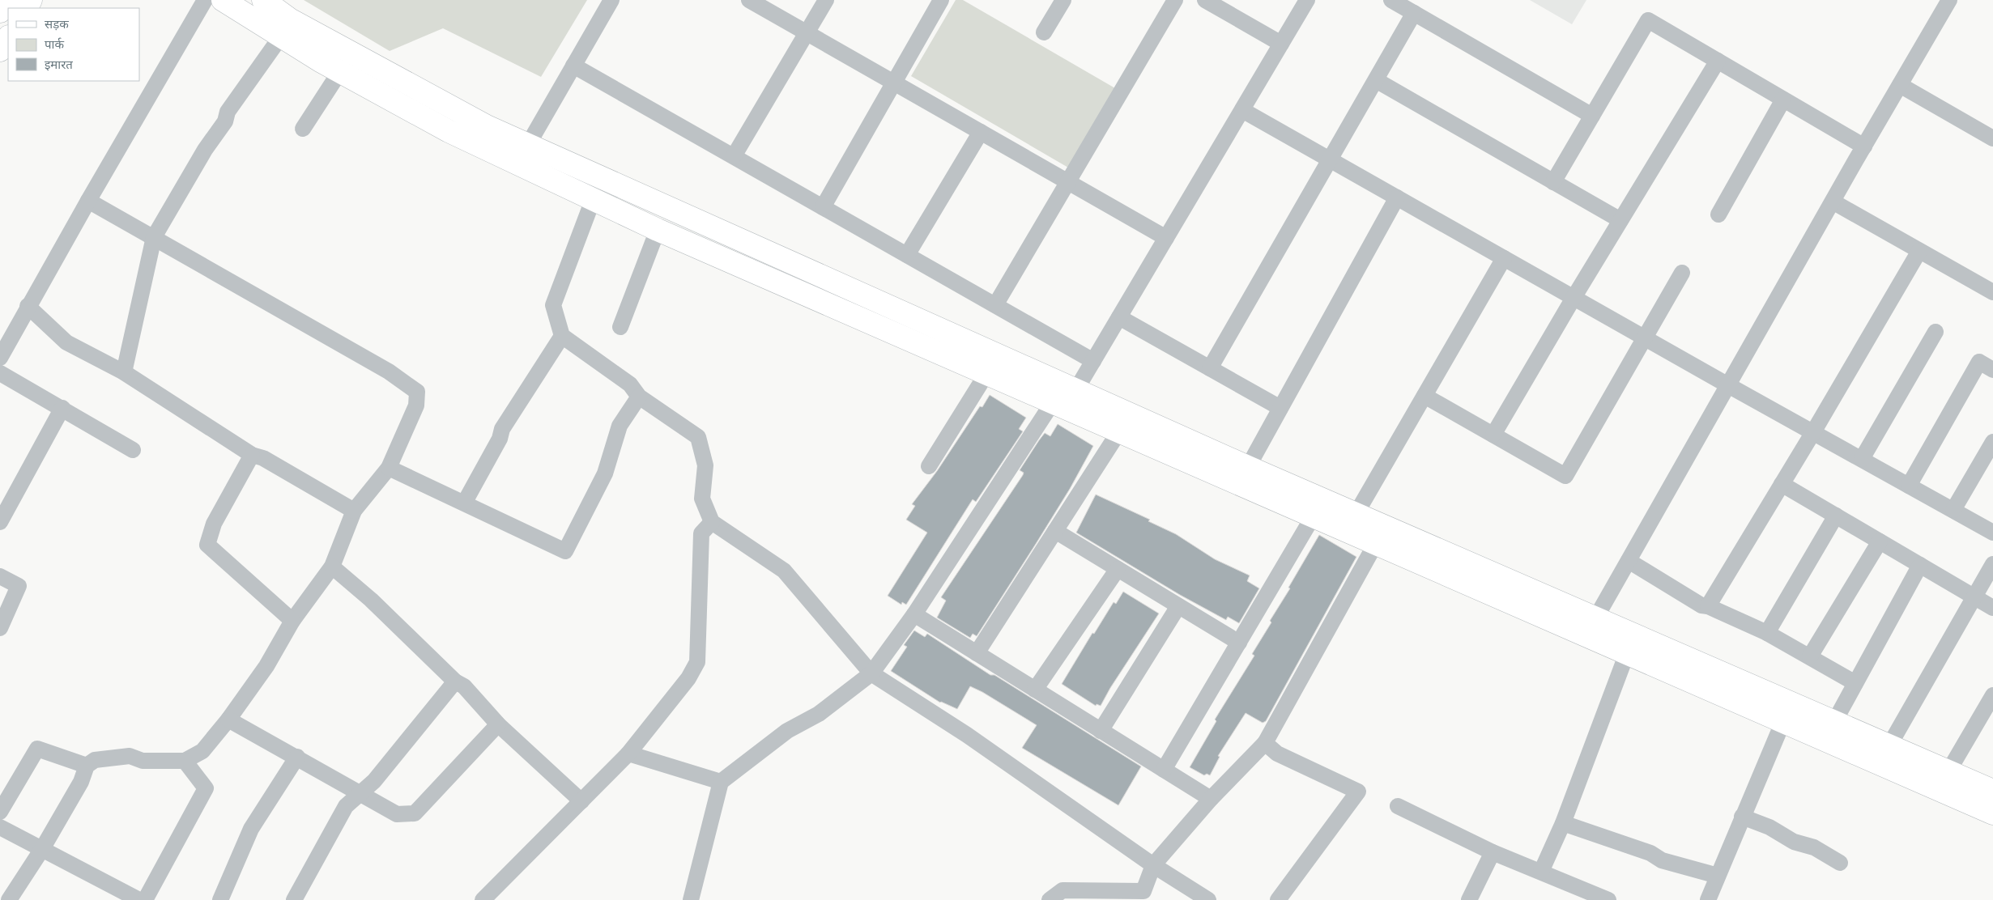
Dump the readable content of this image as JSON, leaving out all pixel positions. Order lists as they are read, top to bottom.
{
  "legend": ["सड़क", "पार्क", "इमारत"]
}
